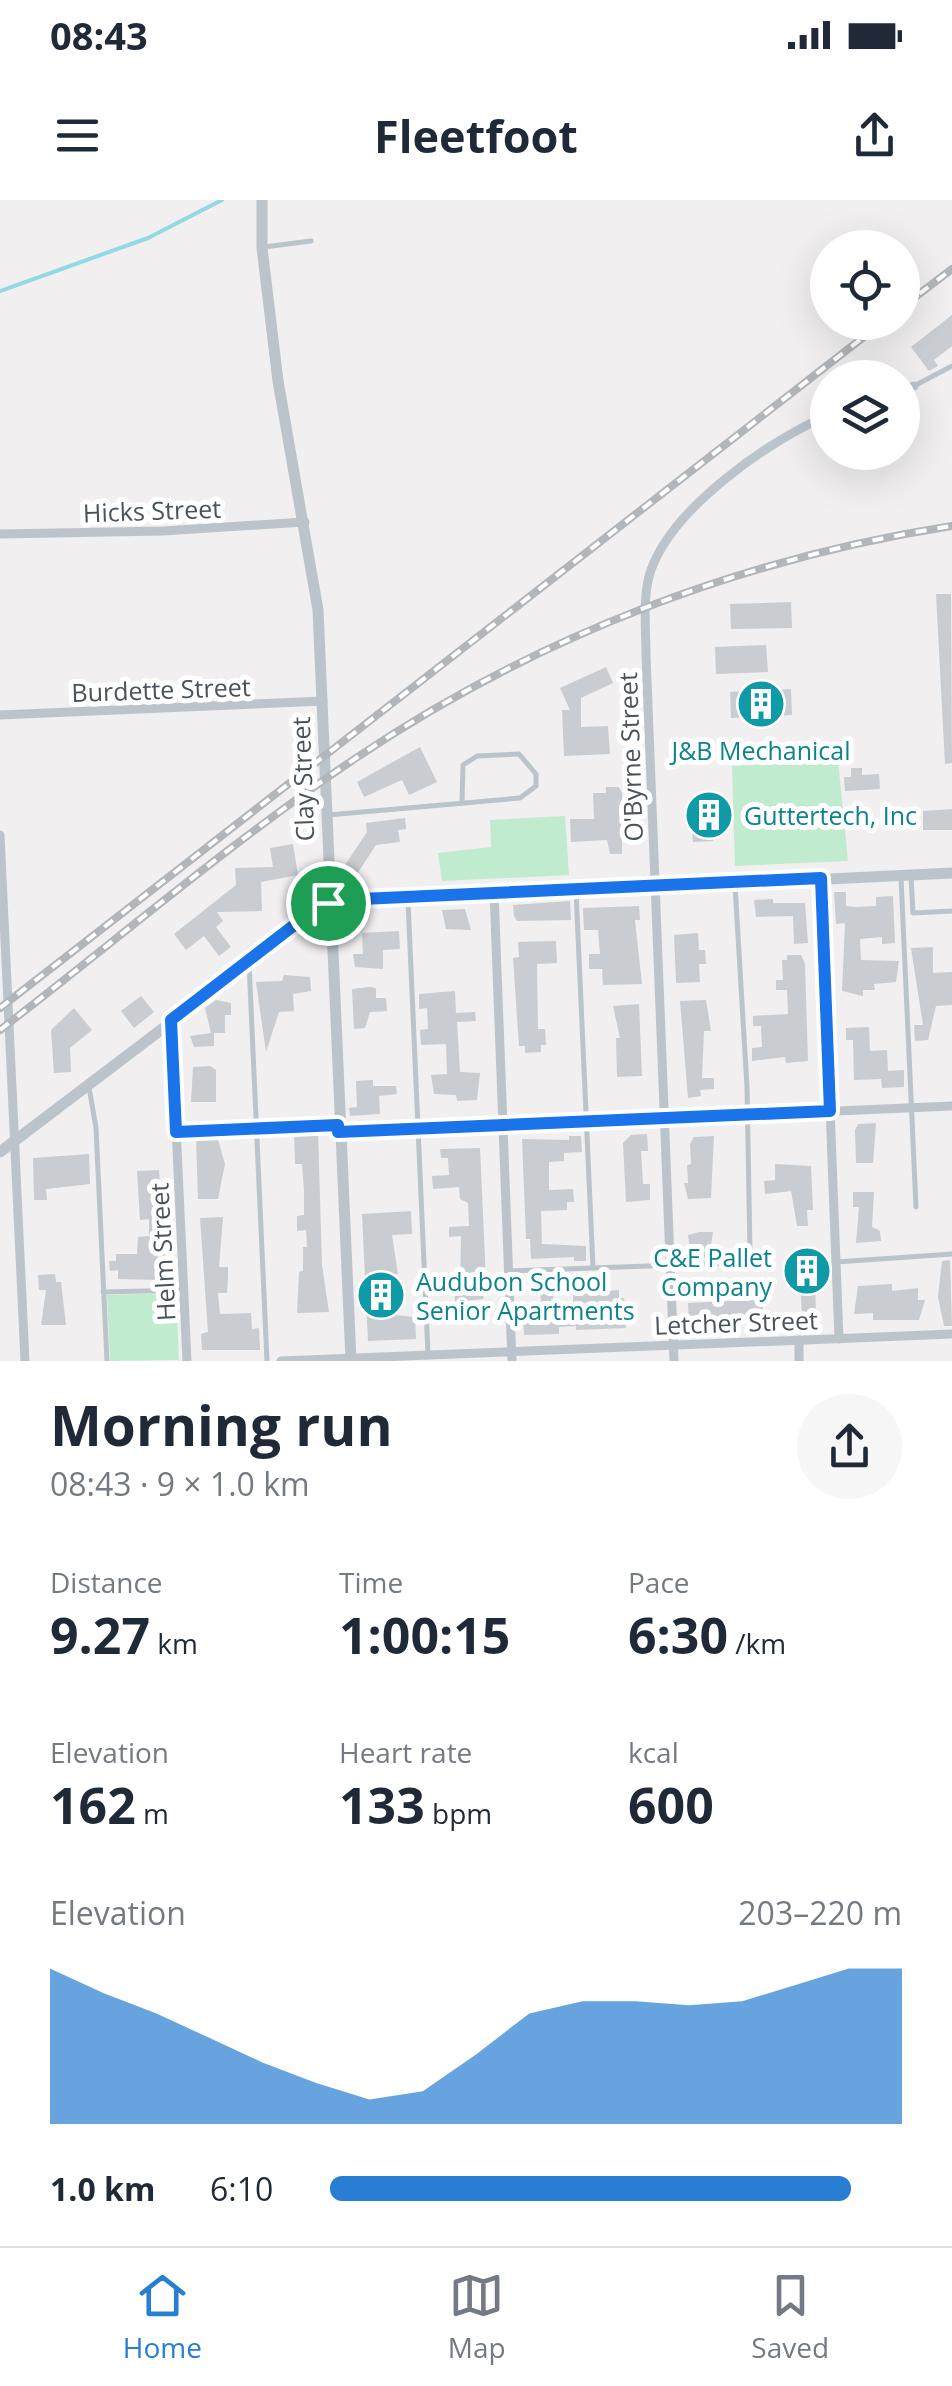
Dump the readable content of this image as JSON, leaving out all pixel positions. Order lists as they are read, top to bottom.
{
  "streets": {
    "street": [
      "Hicks Street",
      "Burdette Street",
      "O'Byrne Street",
      "Clay Street",
      "Helm Street",
      "Letcher Street"
    ]
  },
  "crossings": [
    ["Hicks Street", "Clay Street"],
    ["Burdette Street", "Clay Street"],
    ["O'Byrne Street", "Letcher Street"],
    ["Clay Street", "Letcher Street"]
  ],
  "places": {
    "building": [
      "J&B Mechanical",
      "Guttertech, Inc",
      "C&E Pallet Company",
      "Audubon School Senior Apartments"
    ]
  },
  "page": {
    "status": "08:43",
    "header": "Fleetfoot",
    "heading": ["Morning run", "08:43 · 9 × 1.0 km"],
    "stats": [
      ["Distance", "9.27 km"],
      ["Time", "1:00:15"],
      ["Pace", "6:30 /km"],
      ["Elevation", "162 m"],
      ["Heart rate", "133 bpm"],
      ["kcal", "600"]
    ],
    "chart": ["Elevation", "203–220 m"],
    "list": [
      {
        "name": "1.0 km",
        "note": "6:10"
      }
    ],
    "tabs": ["Home", "Map", "Saved"]
  }
}
